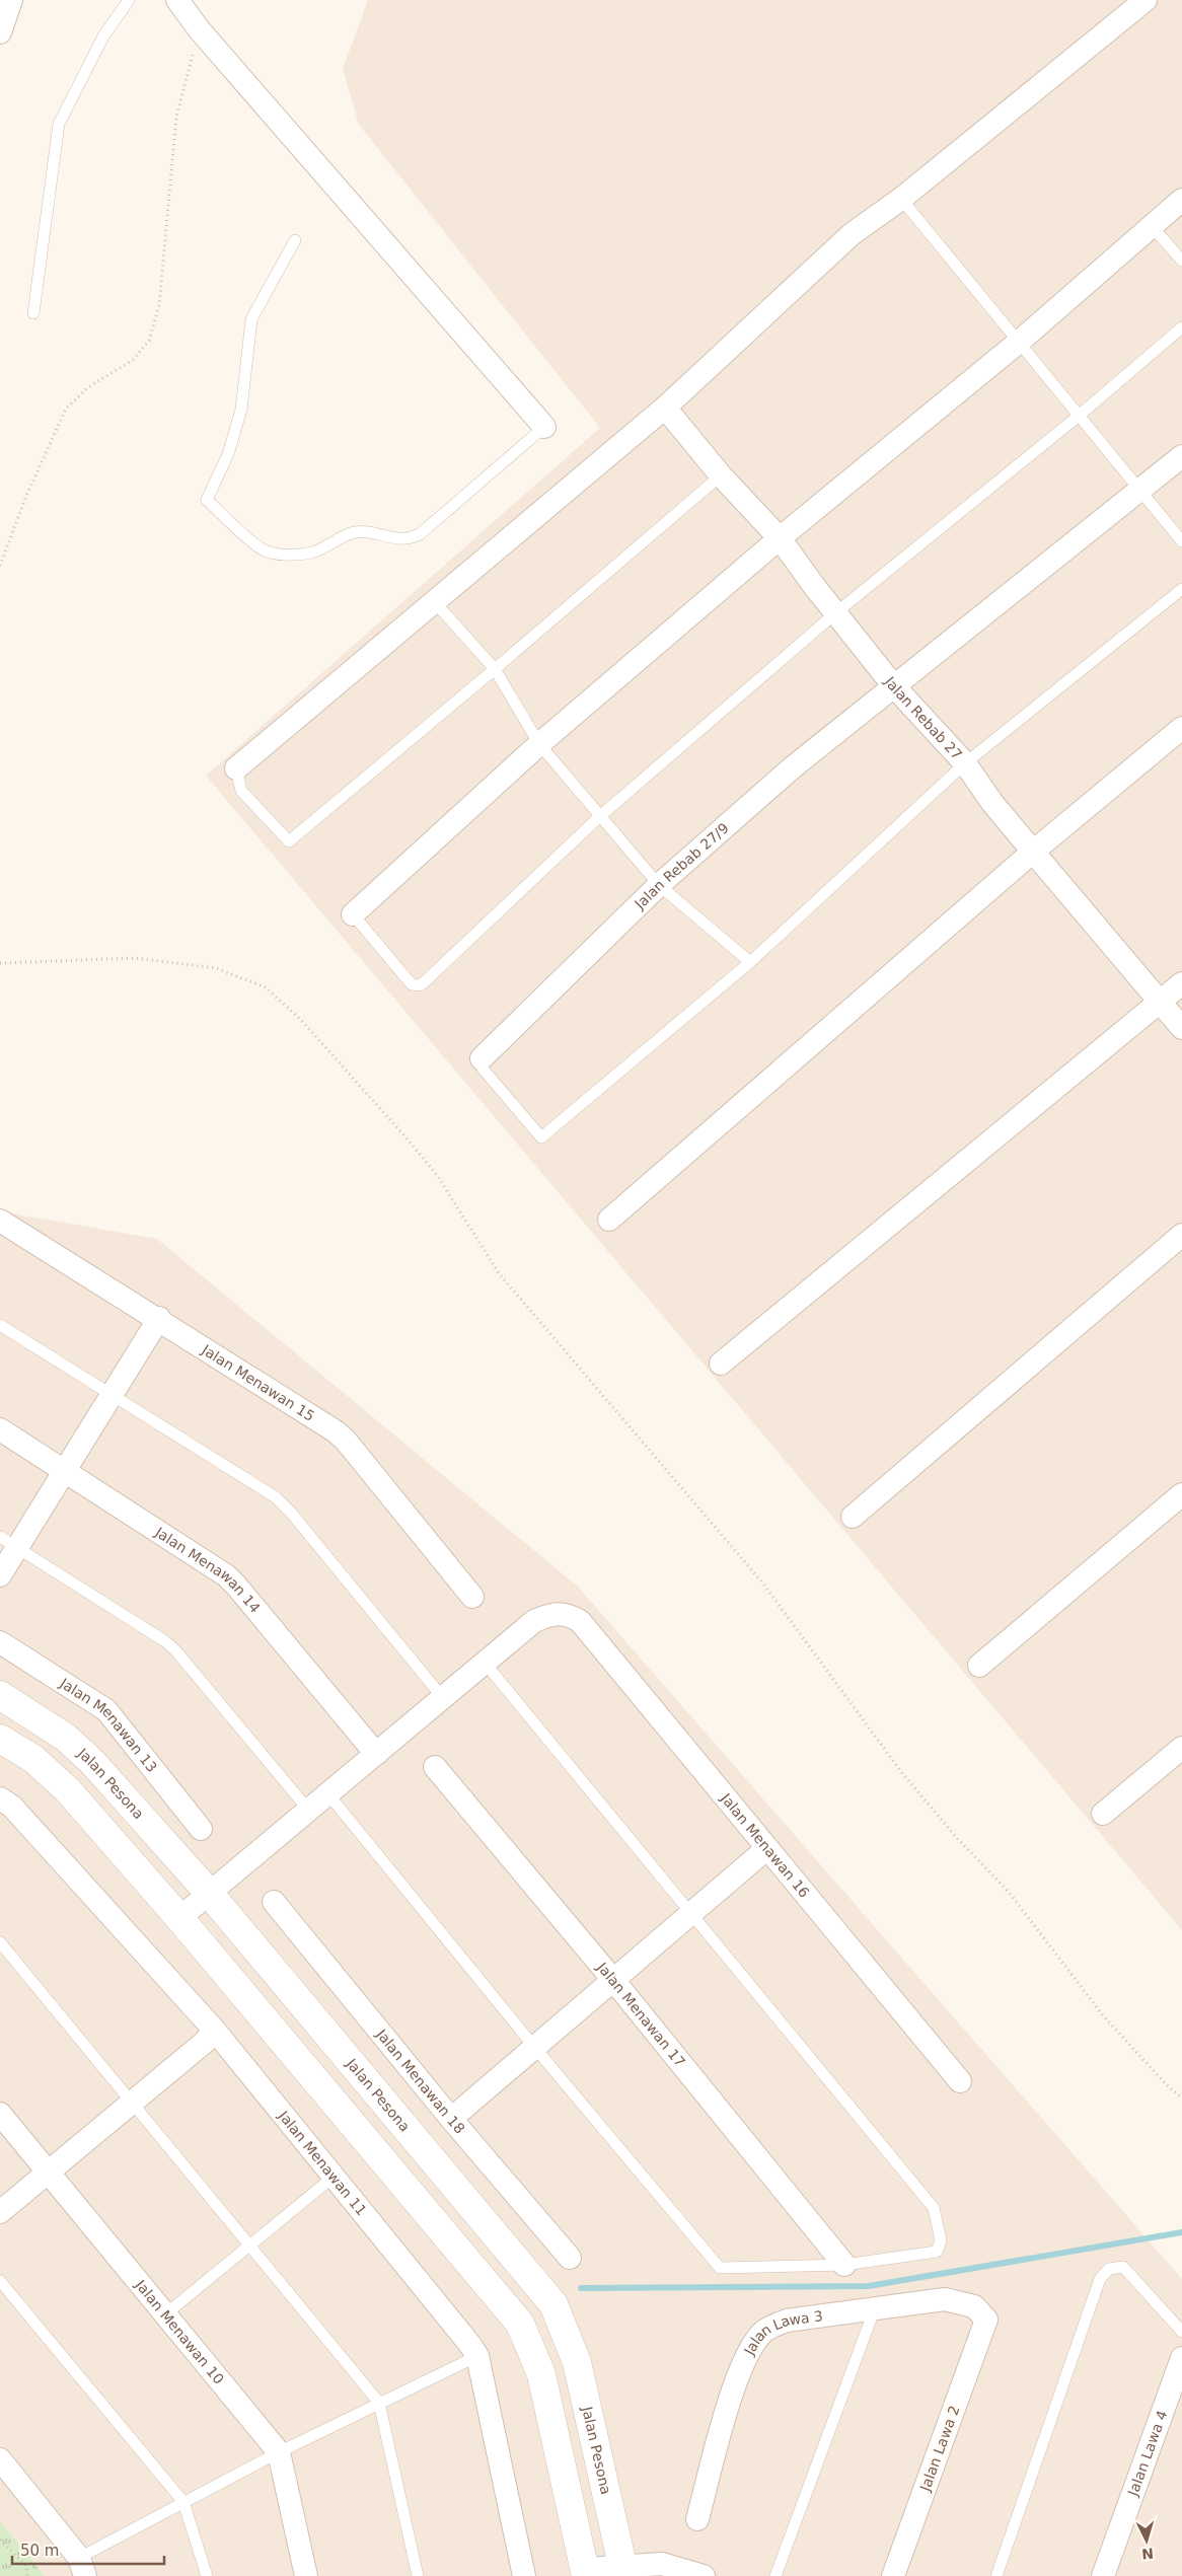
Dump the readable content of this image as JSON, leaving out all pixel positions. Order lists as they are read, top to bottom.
{
  "streets": {
    "street": [
      "Jalan Rebab 27",
      "Jalan Rebab 27/9",
      "Jalan Menawan 15",
      "Jalan Menawan 14",
      "Jalan Menawan 13",
      "Jalan Pesona",
      "Jalan Menawan 16",
      "Jalan Menawan 17",
      "Jalan Menawan 18",
      "Jalan Menawan 11",
      "Jalan Menawan 10",
      "Jalan Lawa 3",
      "Jalan Lawa 2",
      "Jalan Lawa 4"
    ]
  },
  "crossings": [
    ["Jalan Rebab 27", "Jalan Rebab 27/9"],
    ["Jalan Lawa 3", "Jalan Lawa 2"]
  ],
  "scale_bar": "50 m",
  "north": "bottom"
}
